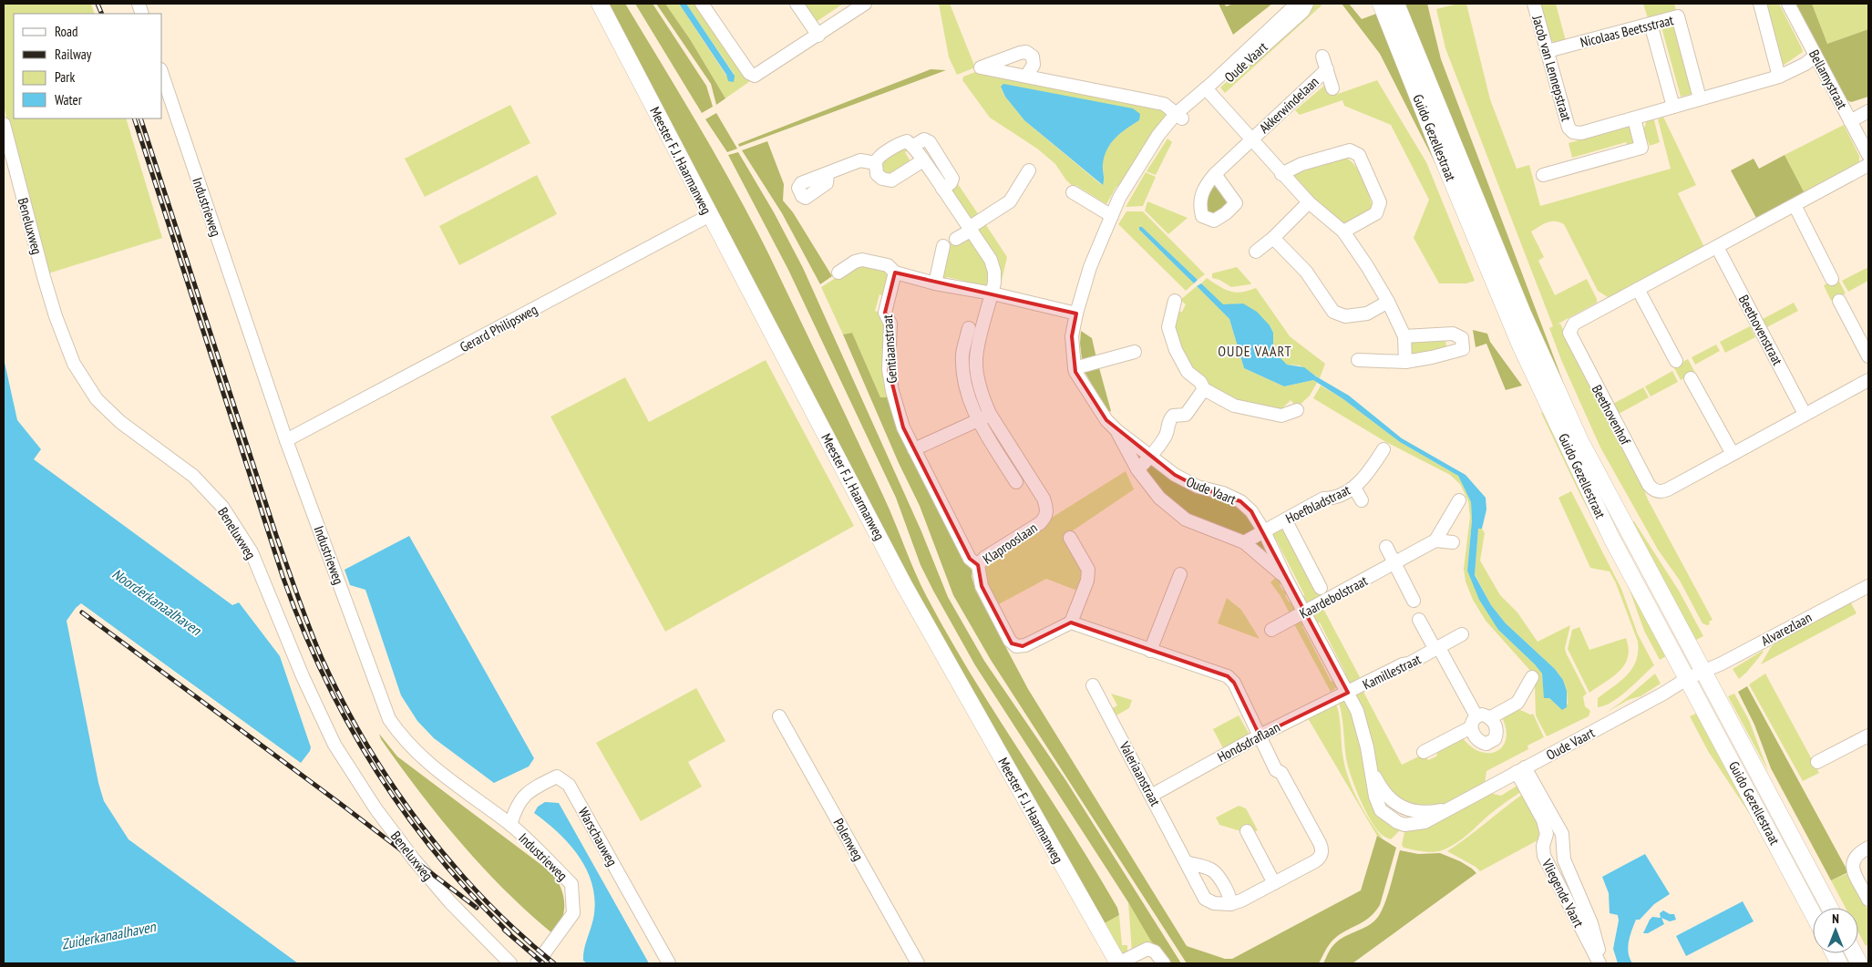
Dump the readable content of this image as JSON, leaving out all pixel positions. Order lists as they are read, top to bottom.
{
  "streets": {
    "main road": ["Guido Gezellestraat", "Meester F.J. Haarmanweg"],
    "street": [
      "Nicolaas Beetsstraat",
      "Oude Vaart",
      "Jacob van Lennepstraat",
      "Bellamystraat",
      "Akkerwindelaan",
      "Industrieweg",
      "Beneluxweg",
      "Gerard Philipsweg",
      "Beethovenstraat",
      "Gentiaanstraat",
      "Beethovenhof",
      "Hoefbladstraat",
      "Klaprooslaan",
      "Kaardebolstraat",
      "Alvarezlaan",
      "Kamillestraat",
      "Hondsdraflaan",
      "Valeriaanstraat",
      "Warschauweg",
      "Polenweg",
      "Vliegende Vaart"
    ]
  },
  "crossings": [
    ["Nicolaas Beetsstraat", "Jacob van Lennepstraat"],
    ["Oude Vaart", "Akkerwindelaan"],
    ["Oude Vaart", "Guido Gezellestraat"],
    ["Oude Vaart", "Hoefbladstraat"],
    ["Oude Vaart", "Kaardebolstraat"],
    ["Oude Vaart", "Alvarezlaan"],
    ["Oude Vaart", "Kamillestraat"],
    ["Oude Vaart", "Hondsdraflaan"],
    ["Oude Vaart", "Vliegende Vaart"],
    ["Guido Gezellestraat", "Alvarezlaan"],
    ["Meester F.J. Haarmanweg", "Gerard Philipsweg"],
    ["Industrieweg", "Gerard Philipsweg"],
    ["Industrieweg", "Warschauweg"],
    ["Beethovenstraat", "Beethovenhof"],
    ["Gentiaanstraat", "Klaprooslaan"],
    ["Kamillestraat", "Hondsdraflaan"],
    ["Hondsdraflaan", "Valeriaanstraat"]
  ],
  "districts": ["OUDE VAART"],
  "water": ["Noorderkanaalhaven", "Zuiderkanaalhaven"],
  "legend": [
    "Road",
    "Railway",
    "Park",
    "Water"
  ],
  "north": "top"
}
